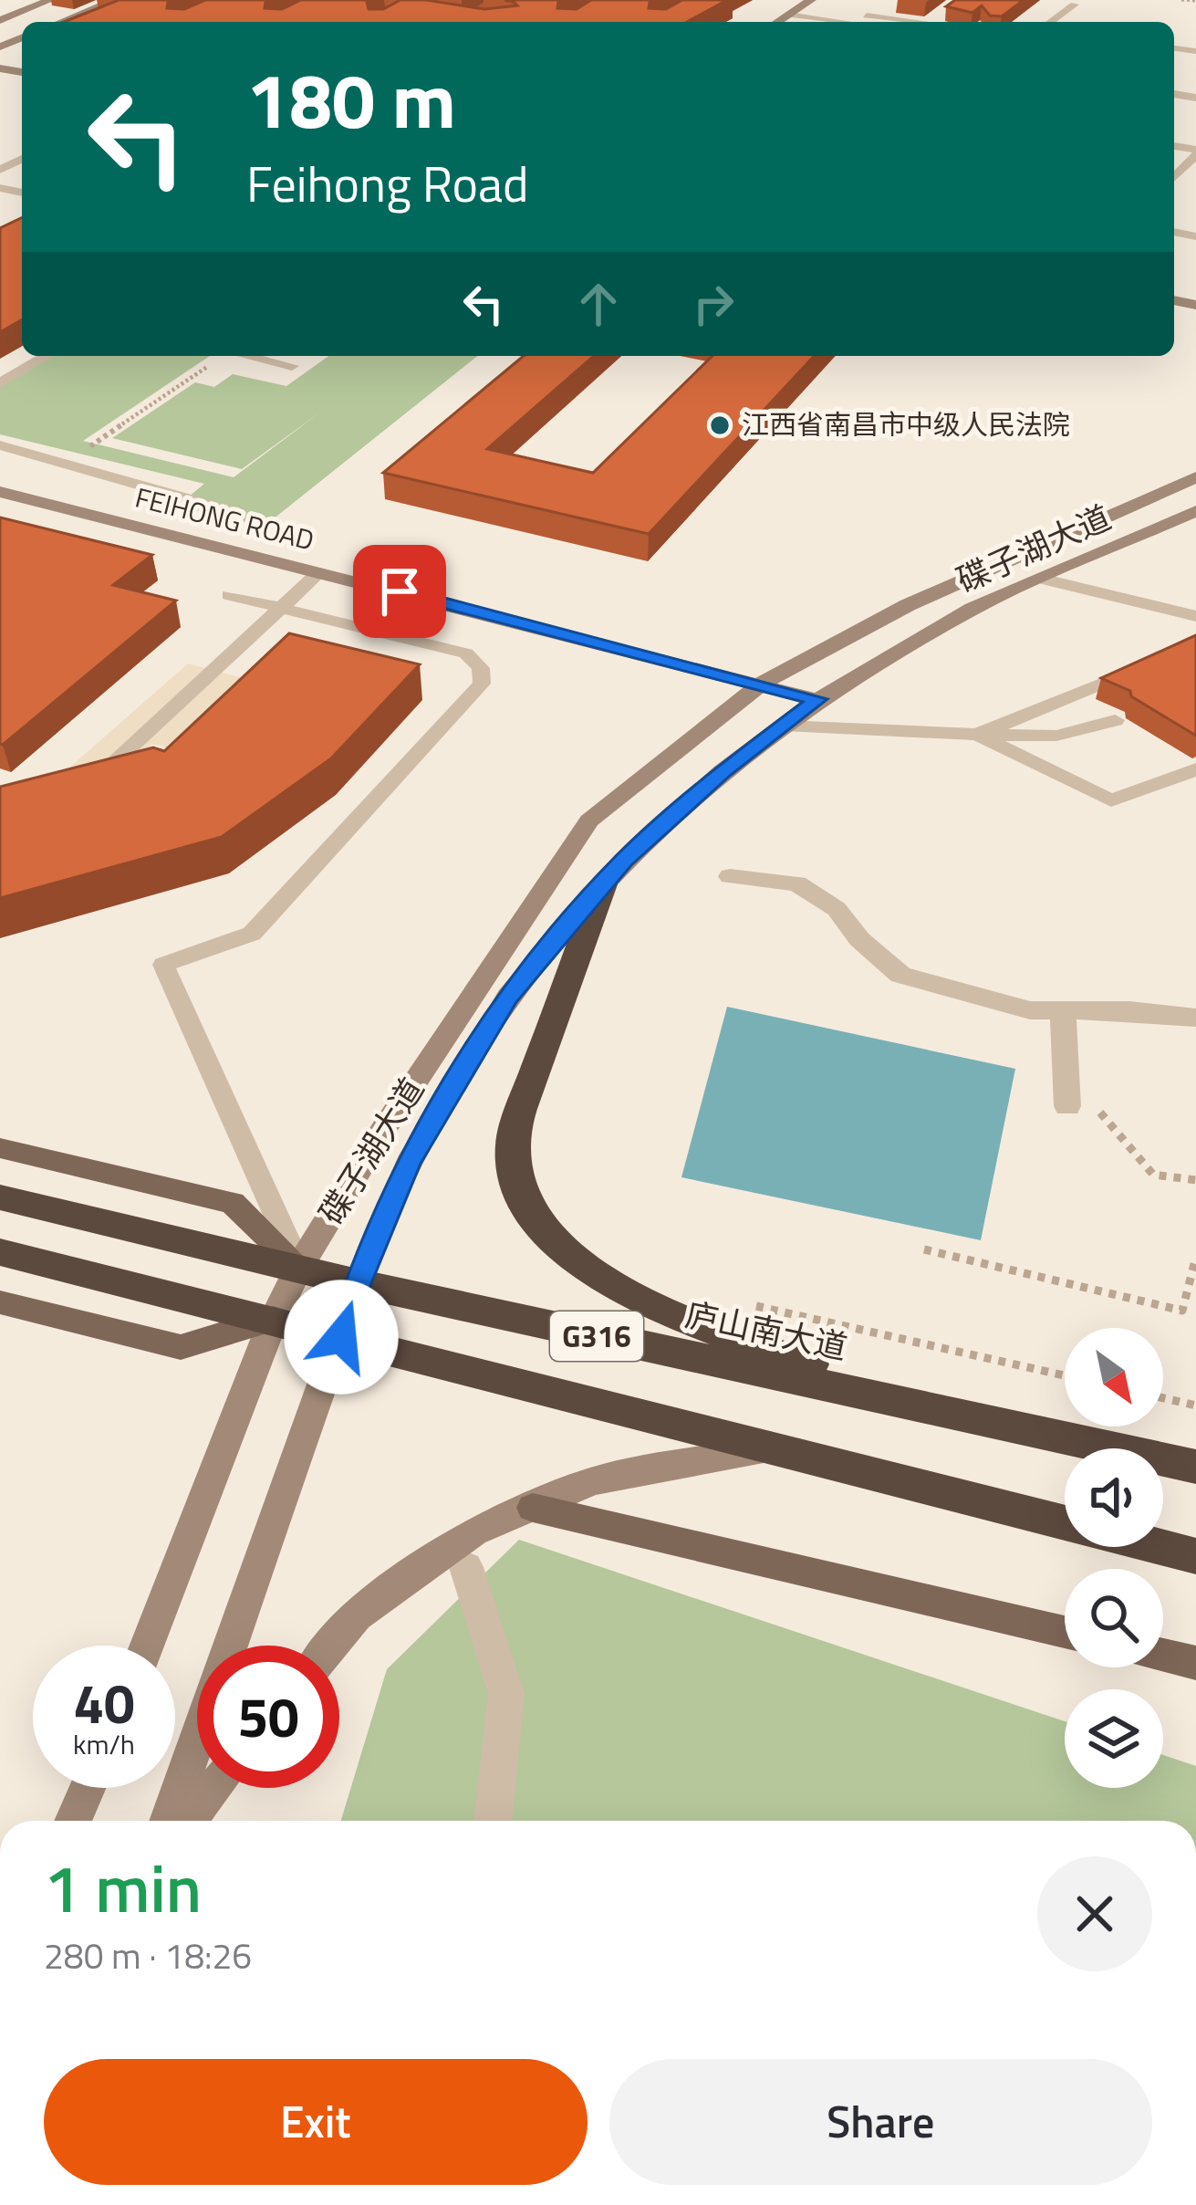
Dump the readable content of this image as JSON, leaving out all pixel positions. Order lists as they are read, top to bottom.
{
  "streets": {
    "highway": ["庐山南大道", "G316"],
    "main road": ["FEIHONG ROAD", "碟子湖大道"]
  },
  "crossings": [
    ["FEIHONG ROAD", "碟子湖大道"],
    ["碟子湖大道", "庐山南大道"],
    ["碟子湖大道", "G316"]
  ],
  "places": ["江西省南昌市中级人民法院"],
  "north": "bottom right",
  "page": {
    "turn": ["180 m", "Feihong Road"],
    "speed": "40 km/h",
    "limit": "50",
    "heading": ["1 min", "280 m · 18:26"],
    "buttons": ["Exit", "Share"]
  }
}
